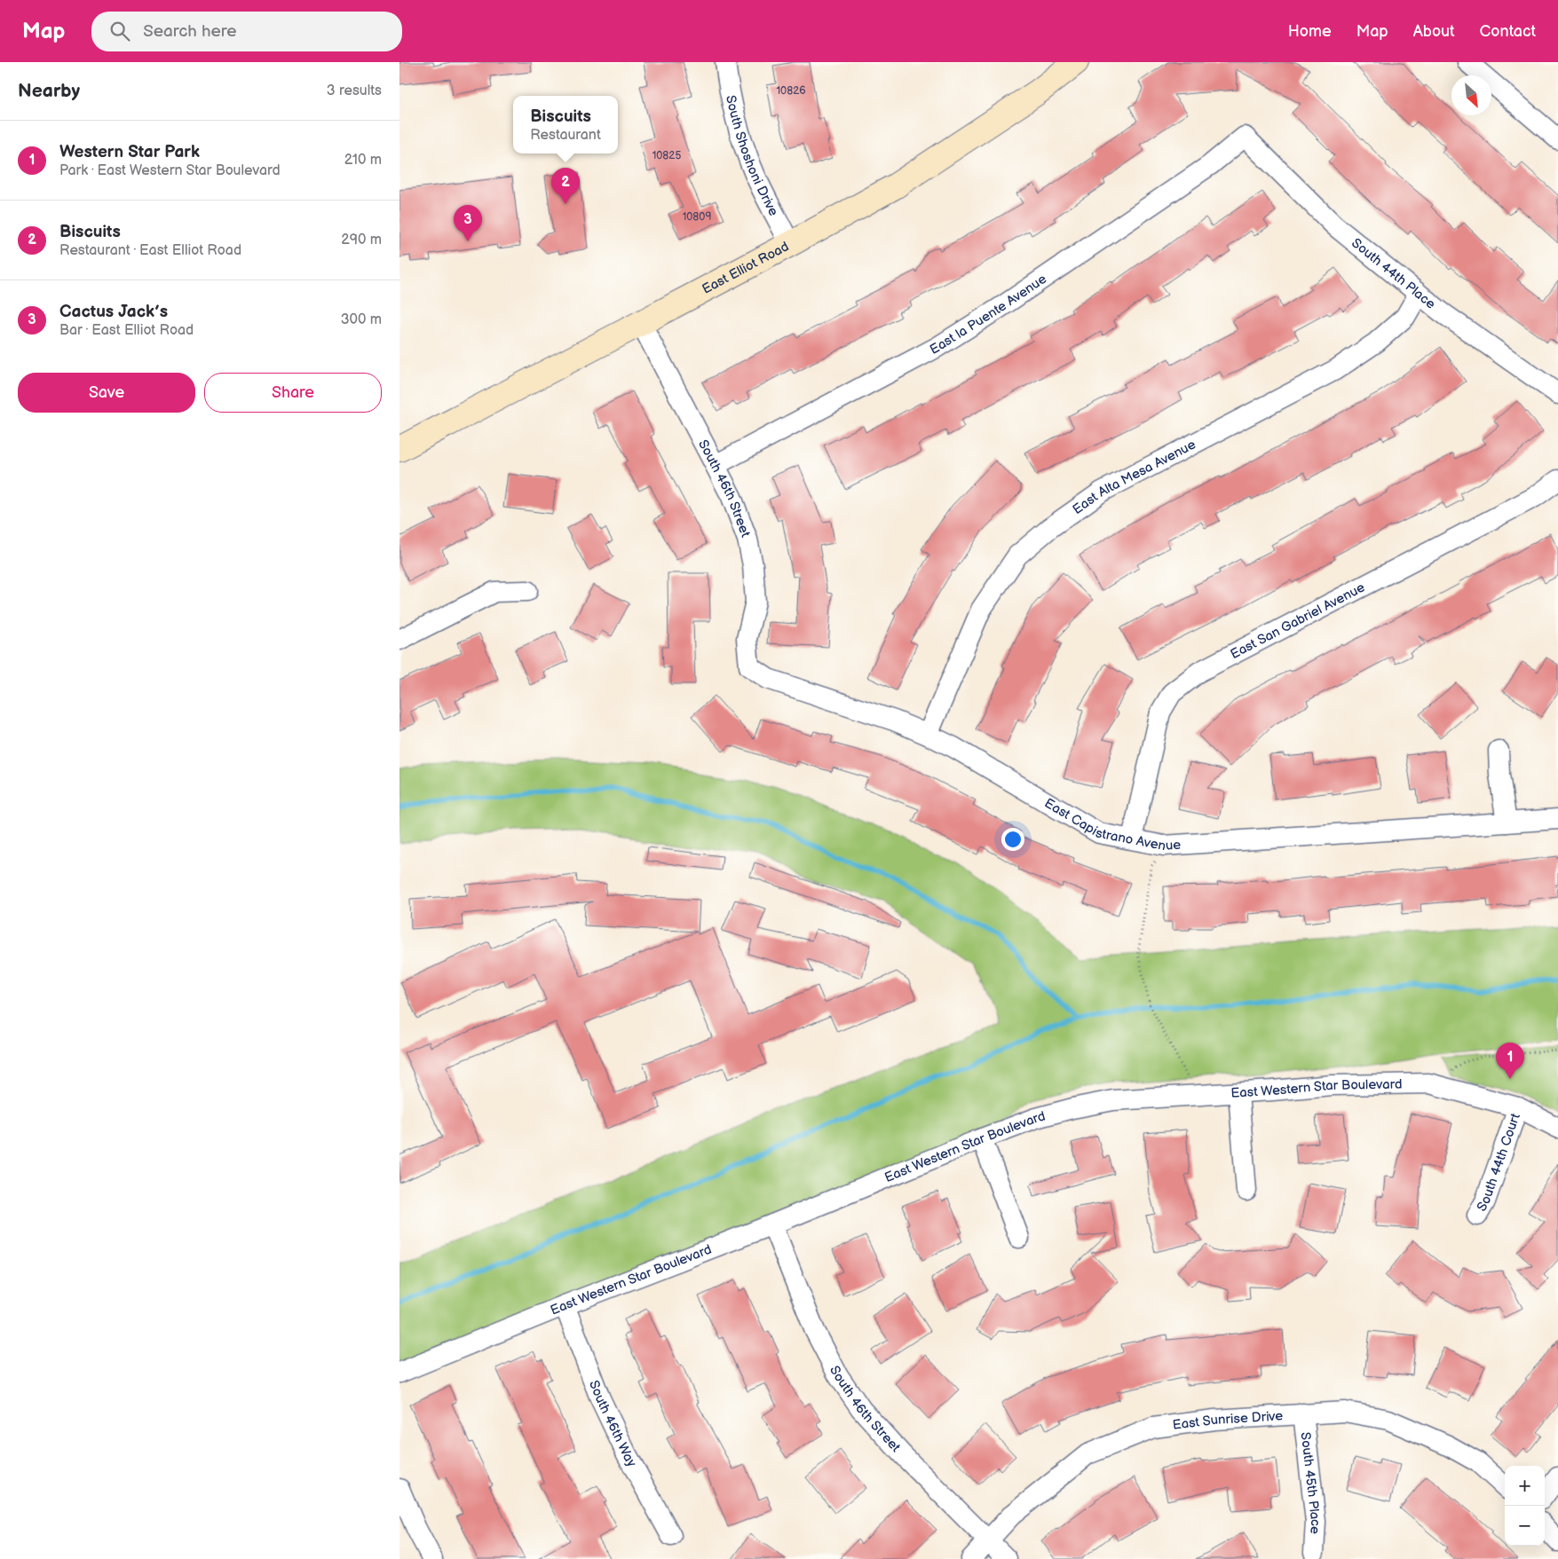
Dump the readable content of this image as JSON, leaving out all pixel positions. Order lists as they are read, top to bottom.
{
  "streets": {
    "main road": ["East Elliot Road"],
    "street": [
      "South Shoshoni Drive",
      "South 44th Place",
      "East la Puente Avenue",
      "East Alta Mesa Avenue",
      "South 46th Street",
      "East San Gabriel Avenue",
      "East Capistrano Avenue",
      "East Western Star Boulevard",
      "South 44th Court",
      "East Sunrise Drive",
      "South 46th Way",
      "South 45th Place"
    ]
  },
  "crossings": [
    ["South Shoshoni Drive", "East Elliot Road"],
    ["East Elliot Road", "South 46th Street"],
    ["South 44th Place", "East la Puente Avenue"],
    ["South 44th Place", "East Alta Mesa Avenue"],
    ["East la Puente Avenue", "South 46th Street"],
    ["East Alta Mesa Avenue", "East Capistrano Avenue"],
    ["South 46th Street", "East Capistrano Avenue"],
    ["South 46th Street", "East Western Star Boulevard"],
    ["South 46th Street", "East Sunrise Drive"],
    ["East San Gabriel Avenue", "East Capistrano Avenue"],
    ["East Western Star Boulevard", "South 44th Court"],
    ["East Western Star Boulevard", "South 46th Way"],
    ["East Sunrise Drive", "South 45th Place"]
  ],
  "house_numbers": ["10826", "10825", "10809"],
  "north": "bottom right",
  "page": {
    "header": "Map",
    "search": "Search here",
    "nav": [
      "Home",
      "Map",
      "About",
      "Contact"
    ],
    "heading": ["Nearby", "3 results"],
    "popup": ["Biscuits", "Restaurant"],
    "list": [
      {
        "mark": "1",
        "name": "Western Star Park",
        "note": "Park · East Western Star Boulevard",
        "value": "210 m"
      },
      {
        "mark": "2",
        "name": "Biscuits",
        "note": "Restaurant · East Elliot Road",
        "value": "290 m"
      },
      {
        "mark": "3",
        "name": "Cactus Jack’s",
        "note": "Bar · East Elliot Road",
        "value": "300 m"
      }
    ],
    "pins": ["2", "3", "1"],
    "buttons": ["Save", "Share"],
    "map_buttons": ["+", "−"]
  }
}
